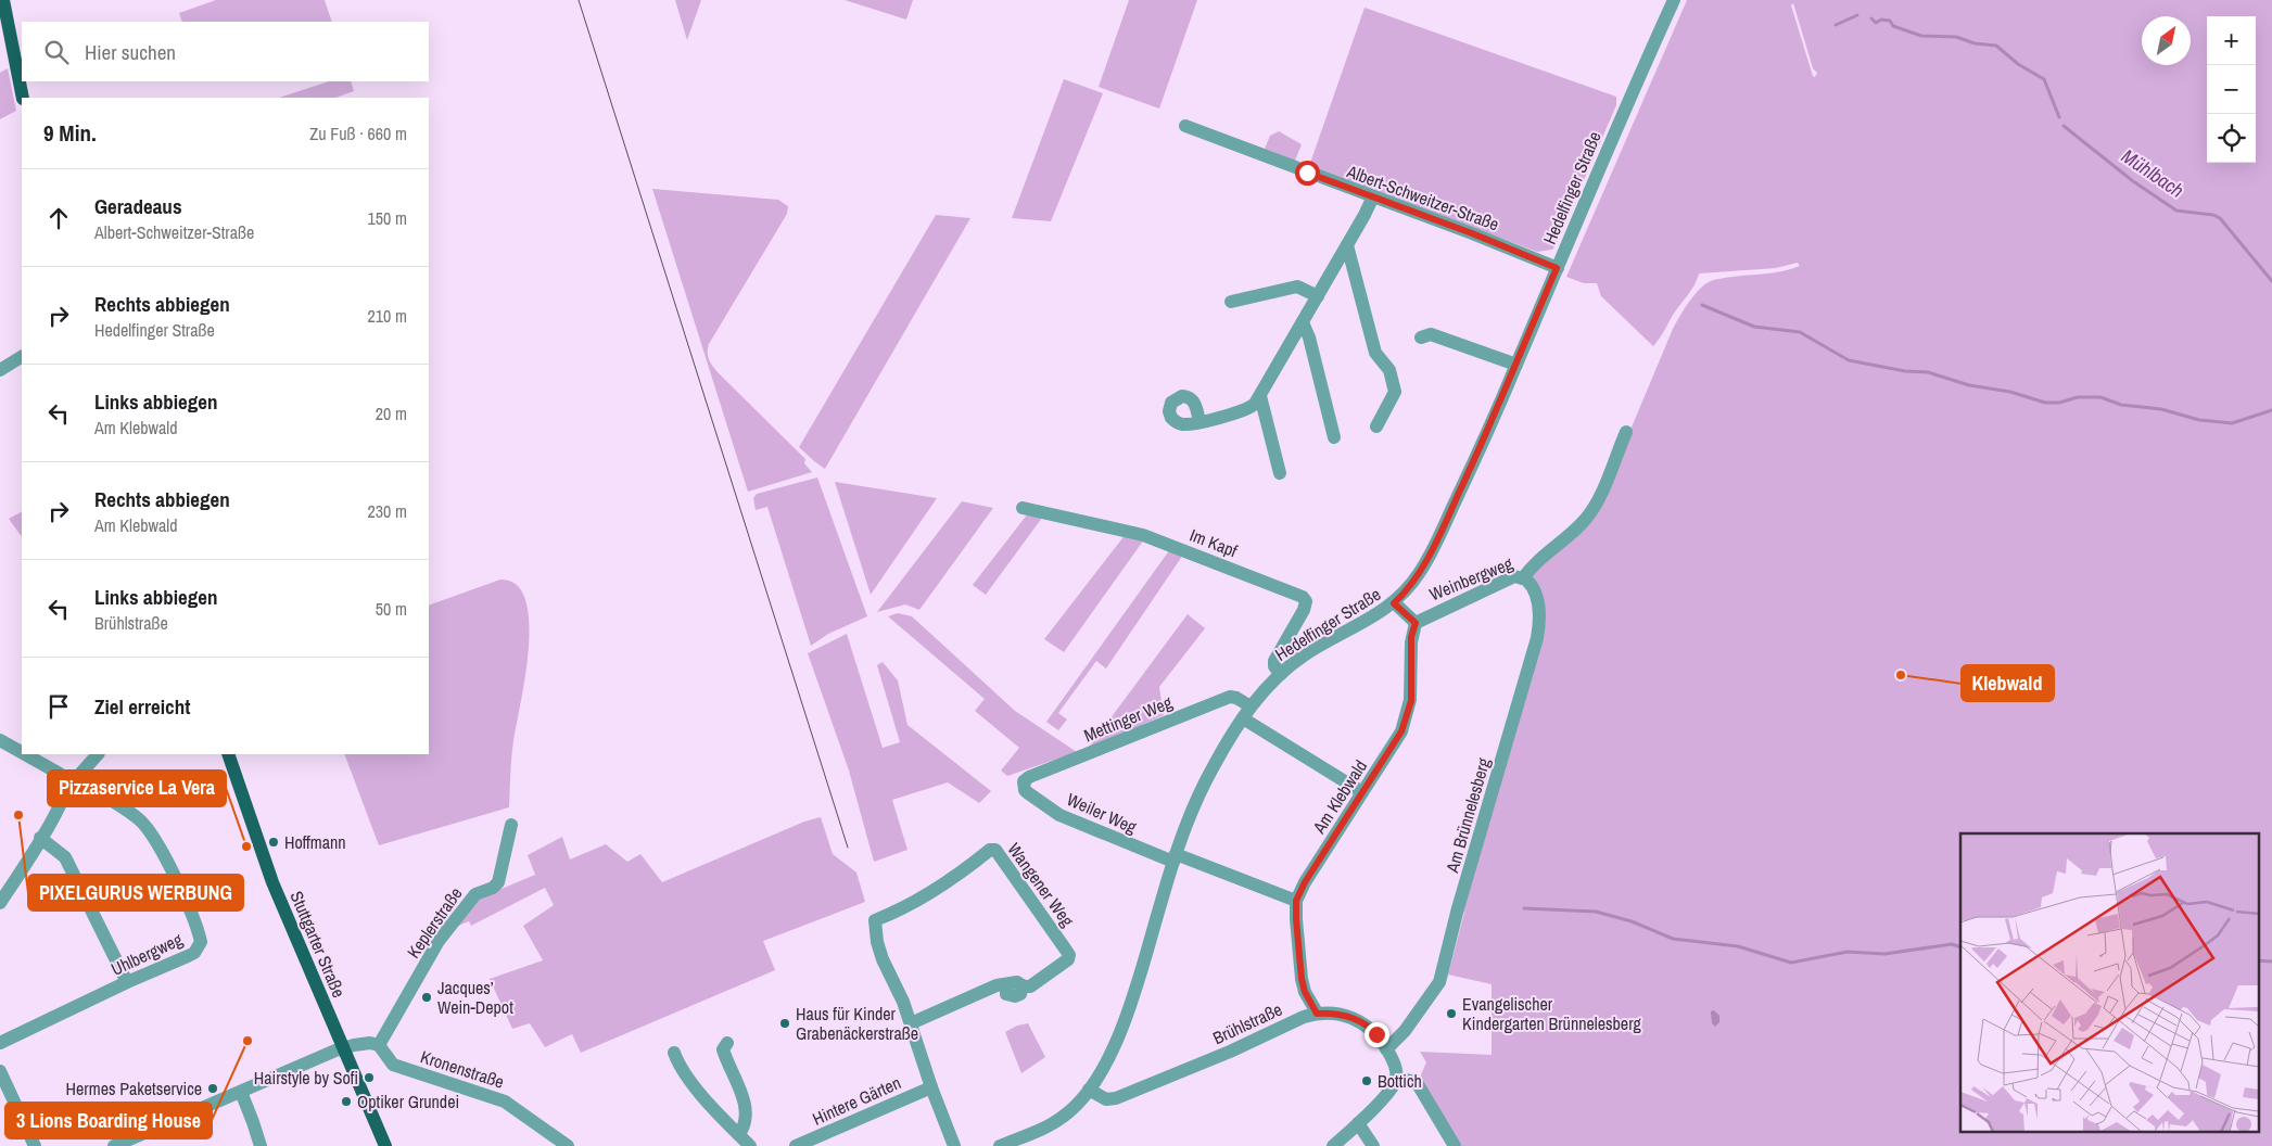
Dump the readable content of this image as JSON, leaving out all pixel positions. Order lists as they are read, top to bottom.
{
  "streets": {
    "main road": ["Stuttgarter Straße"],
    "street": [
      "Hedelfinger Straße",
      "Albert-Schweitzer-Straße",
      "Im Kapf",
      "Weinbergweg",
      "Mettinger Weg",
      "Am Klebwald",
      "Weiler Weg",
      "Am Brünnelesberg",
      "Wangener Weg",
      "Keplerstraße",
      "Uhlbergweg",
      "Brühlstraße",
      "Kronenstraße",
      "Hintere Gärten"
    ]
  },
  "crossings": [
    ["Hedelfinger Straße", "Albert-Schweitzer-Straße"],
    ["Hedelfinger Straße", "Im Kapf"],
    ["Hedelfinger Straße", "Mettinger Weg"],
    ["Hedelfinger Straße", "Weiler Weg"],
    ["Hedelfinger Straße", "Brühlstraße"],
    ["Weinbergweg", "Am Klebwald"],
    ["Weinbergweg", "Am Brünnelesberg"],
    ["Mettinger Weg", "Am Klebwald"],
    ["Mettinger Weg", "Weiler Weg"],
    ["Am Klebwald", "Weiler Weg"],
    ["Am Klebwald", "Brühlstraße"],
    ["Am Brünnelesberg", "Brühlstraße"],
    ["Keplerstraße", "Kronenstraße"]
  ],
  "water": ["Mühlbach"],
  "places": [
    "Klebwald",
    "PIXELGURUS WERBUNG",
    "Hoffmann",
    "Pizzaservice La Vera",
    "Jacques’ Wein-Depot",
    "Evangelischer Kindergarten Brünnelesberg",
    "Haus für Kinder Grabenäckerstraße",
    "3 Lions Boarding House",
    "Hairstyle by Sofi",
    "Bottich",
    "Hermes Paketservice",
    "Optiker Grundei"
  ],
  "north": "top right",
  "page": {
    "map_buttons": ["+", "−"],
    "search": "Hier suchen",
    "heading": ["9 Min.", "Zu Fuß · 660 m"],
    "list": [
      ["Geradeaus", "Albert-Schweitzer-Straße", "150 m"],
      ["Rechts abbiegen", "Hedelfinger Straße", "210 m"],
      ["Links abbiegen", "Am Klebwald", "20 m"],
      ["Rechts abbiegen", "Am Klebwald", "230 m"],
      ["Links abbiegen", "Brühlstraße", "50 m"],
      "Ziel erreicht"
    ]
  }
}
